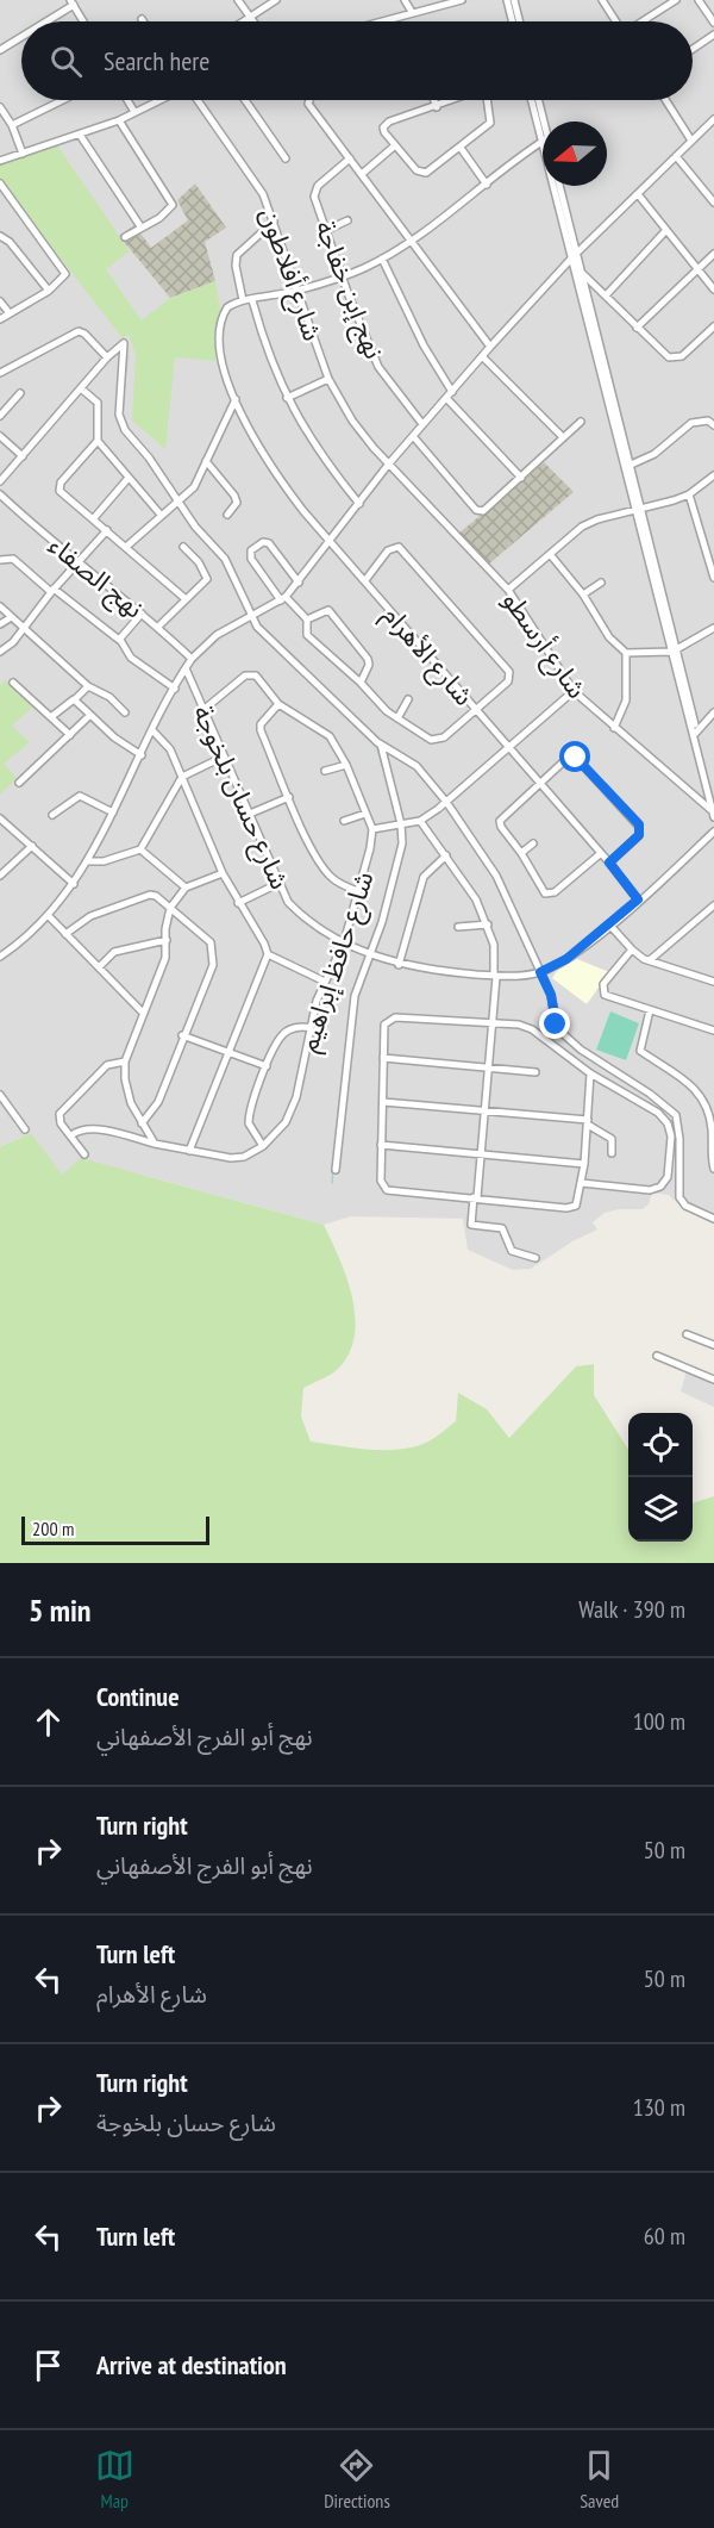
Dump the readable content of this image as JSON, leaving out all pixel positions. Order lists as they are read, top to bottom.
{
  "streets": {
    "street": [
      "شارع أفلاطون",
      "نهج إبن خفاجة",
      "نهج الصفاء",
      "شارع أرسطو",
      "شارع الأهرام",
      "شارع حسان بلخوجة",
      "شارع حافظ إبراهيم"
    ]
  },
  "crossings": [
    ["شارع أفلاطون", "شارع أرسطو"],
    ["شارع الأهرام", "شارع حسان بلخوجة"],
    ["شارع حسان بلخوجة", "شارع حافظ إبراهيم"]
  ],
  "scale_bar": "200 m",
  "north": "left",
  "page": {
    "search": "Search here",
    "scale": "200 m",
    "heading": ["5 min", "Walk · 390 m"],
    "list": [
      ["Continue", "نهج أبو الفرج الأصفهاني", "100 m"],
      ["Turn right", "نهج أبو الفرج الأصفهاني", "50 m"],
      ["Turn left", "شارع الأهرام", "50 m"],
      ["Turn right", "شارع حسان بلخوجة", "130 m"],
      ["Turn left", "60 m"],
      "Arrive at destination"
    ],
    "nav": ["Map", "Directions", "Saved"]
  }
}
